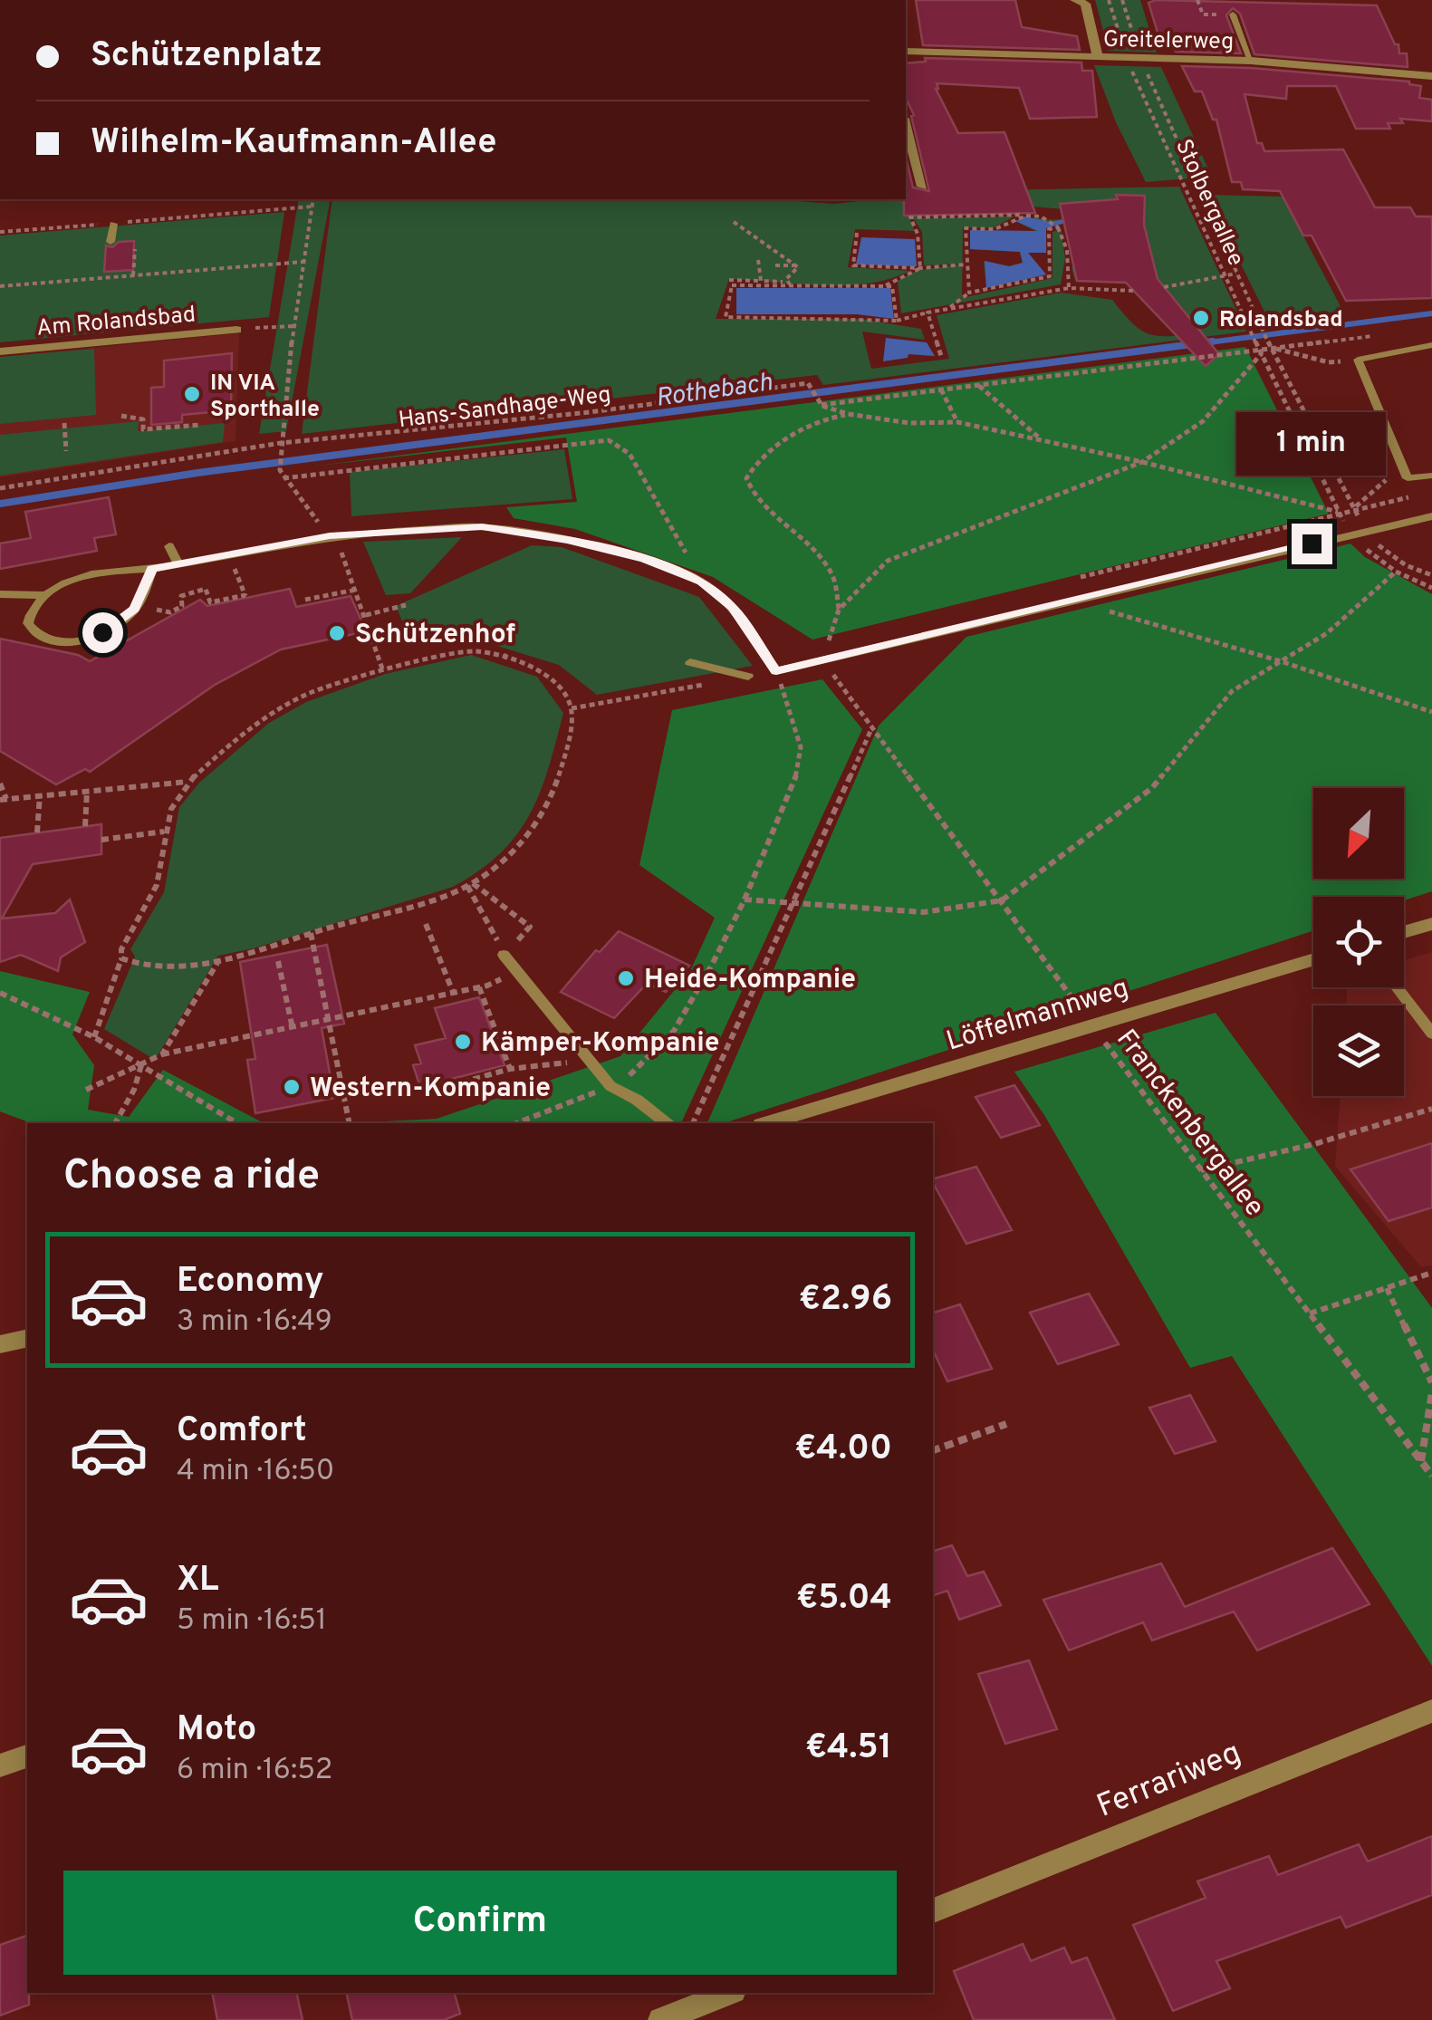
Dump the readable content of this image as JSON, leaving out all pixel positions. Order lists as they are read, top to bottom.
{
  "streets": {
    "street": [
      "Greitelerweg",
      "Am Rolandsbad",
      "Löffelmannweg",
      "Ferrariweg"
    ],
    "path": ["Stolbergallee", "Hans-Sandhage-Weg", "Franckenbergallee"]
  },
  "crossings": [
    ["Greitelerweg", "Stolbergallee"],
    ["Löffelmannweg", "Franckenbergallee"]
  ],
  "water": ["Rothebach"],
  "places": [
    "Rolandsbad",
    "IN VIA Sporthalle",
    "Schützenhof",
    "Heide-Kompanie",
    "Kämper-Kompanie",
    "Western-Kompanie"
  ],
  "north": "bottom left",
  "page": {
    "banner": ["Schützenplatz", "Wilhelm-Kaufmann-Allee"],
    "bubble": "1 min",
    "heading": "Choose a ride",
    "list": [
      {
        "name": "Economy",
        "note": "3 min · 16:49",
        "value": "€2.96"
      },
      {
        "name": "Comfort",
        "note": "4 min · 16:50",
        "value": "€4.00"
      },
      {
        "name": "XL",
        "note": "5 min · 16:51",
        "value": "€5.04"
      },
      {
        "name": "Moto",
        "note": "6 min · 16:52",
        "value": "€4.51"
      }
    ],
    "buttons": "Confirm"
  }
}
